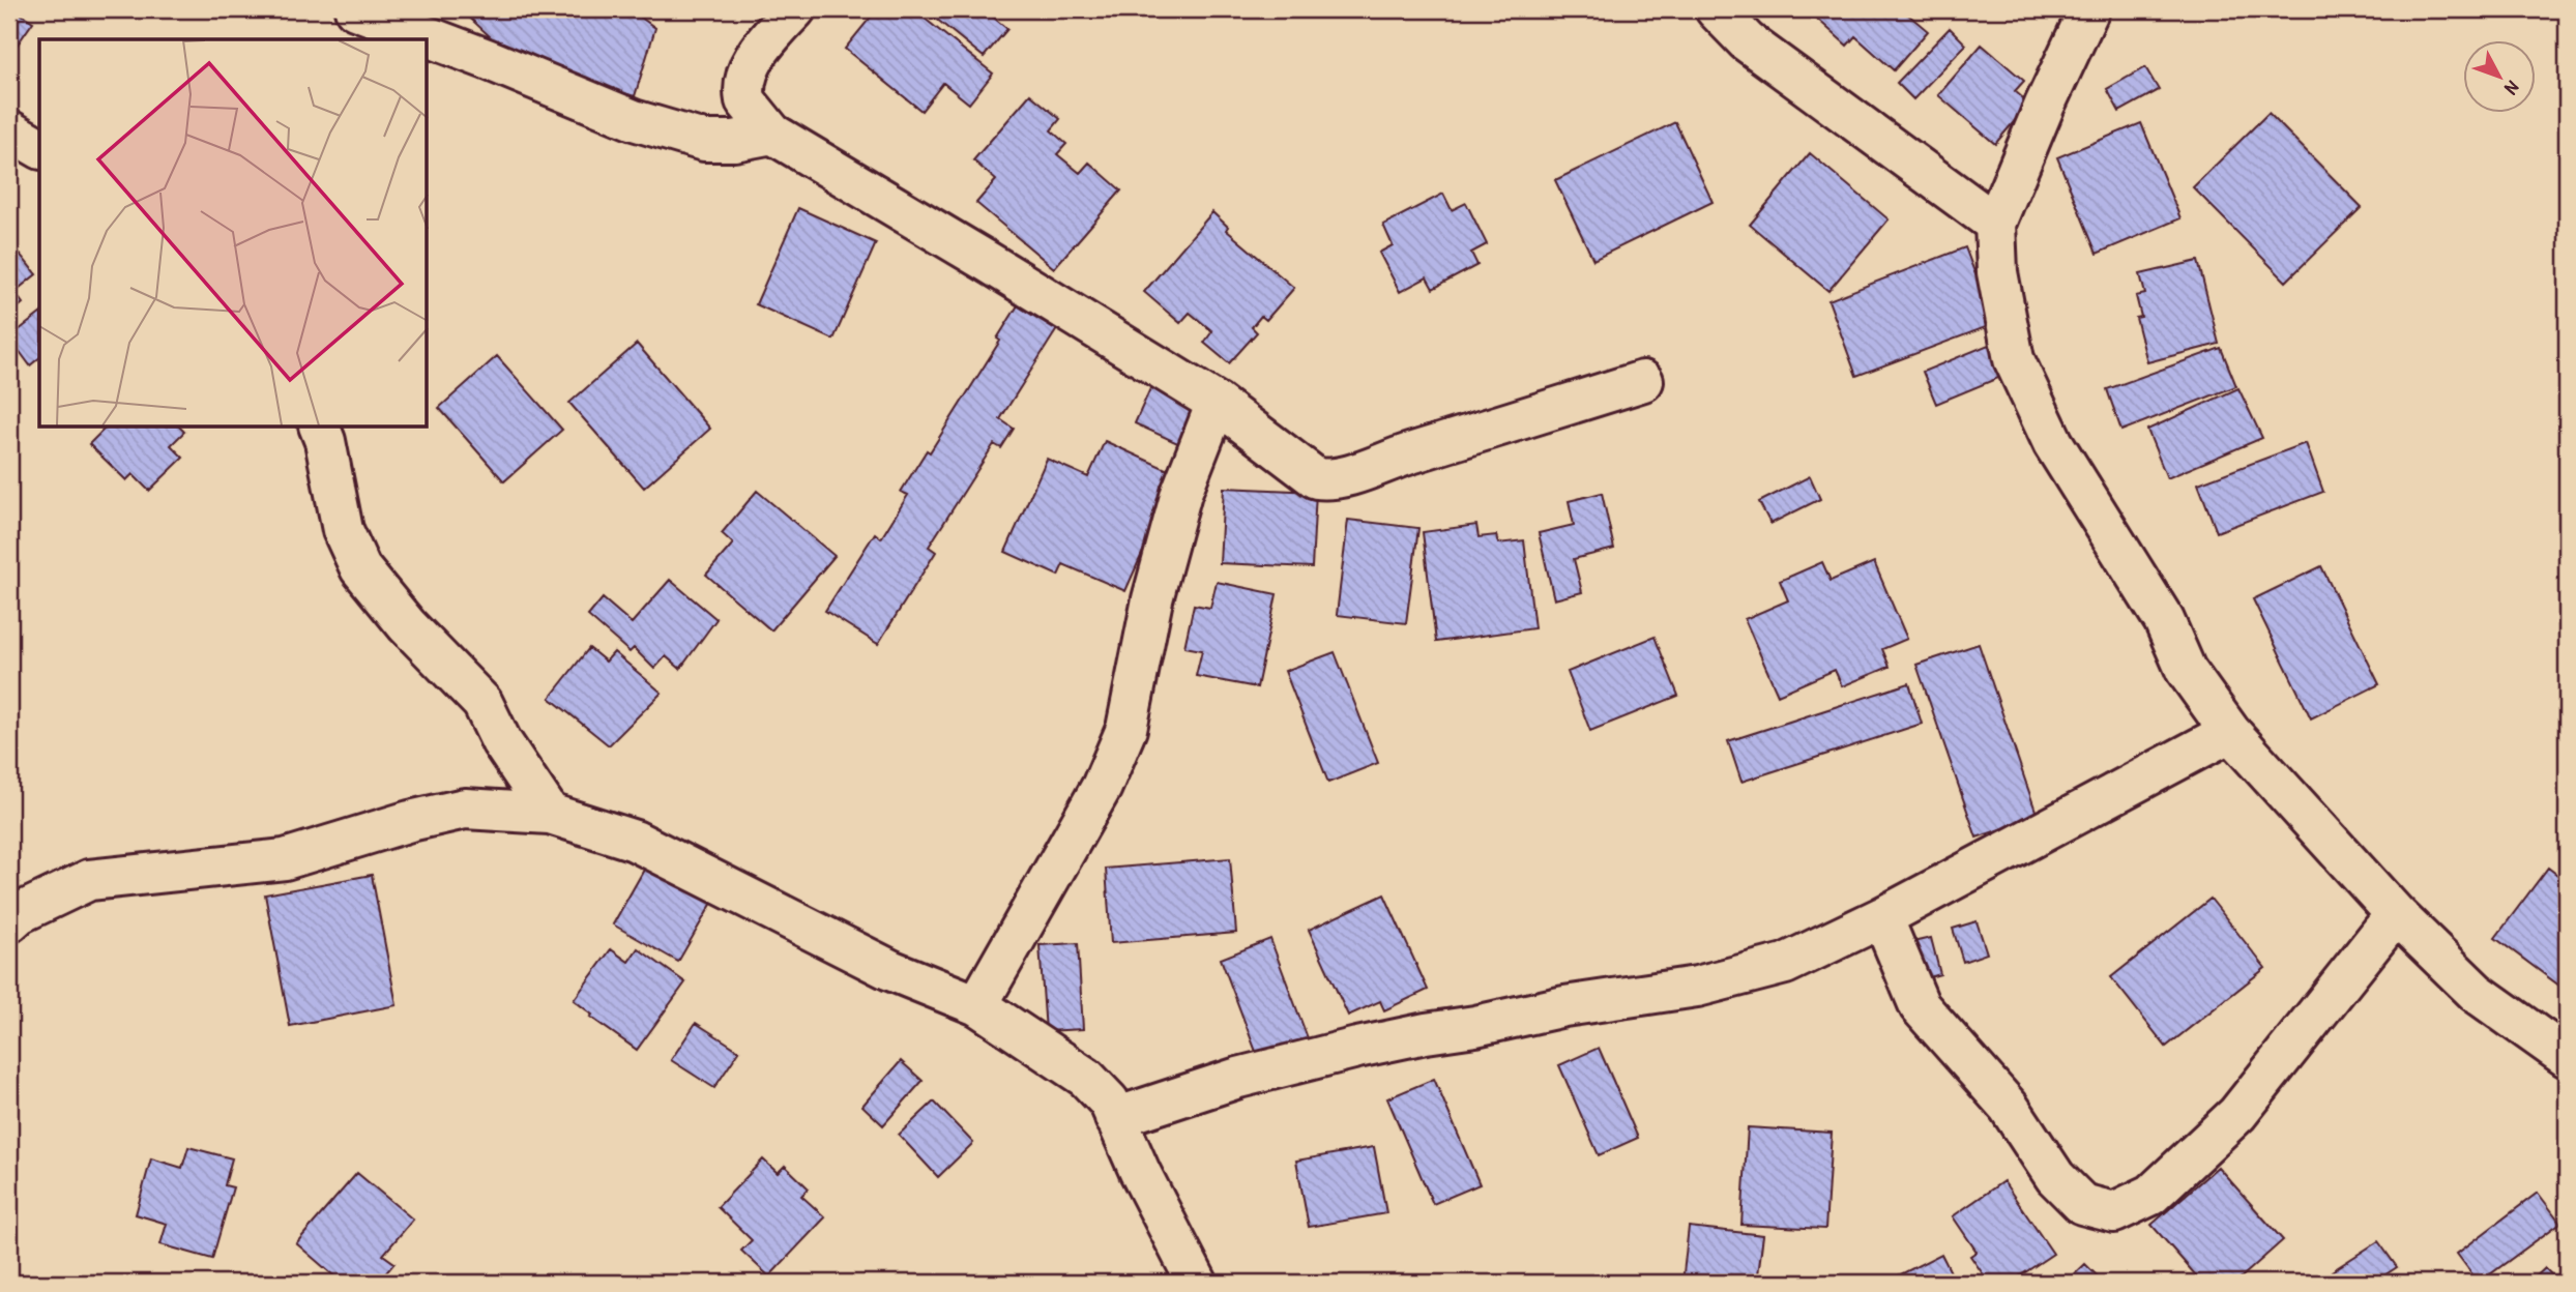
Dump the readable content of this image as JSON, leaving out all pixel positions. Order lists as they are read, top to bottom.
{
  "north": "bottom right"
}
